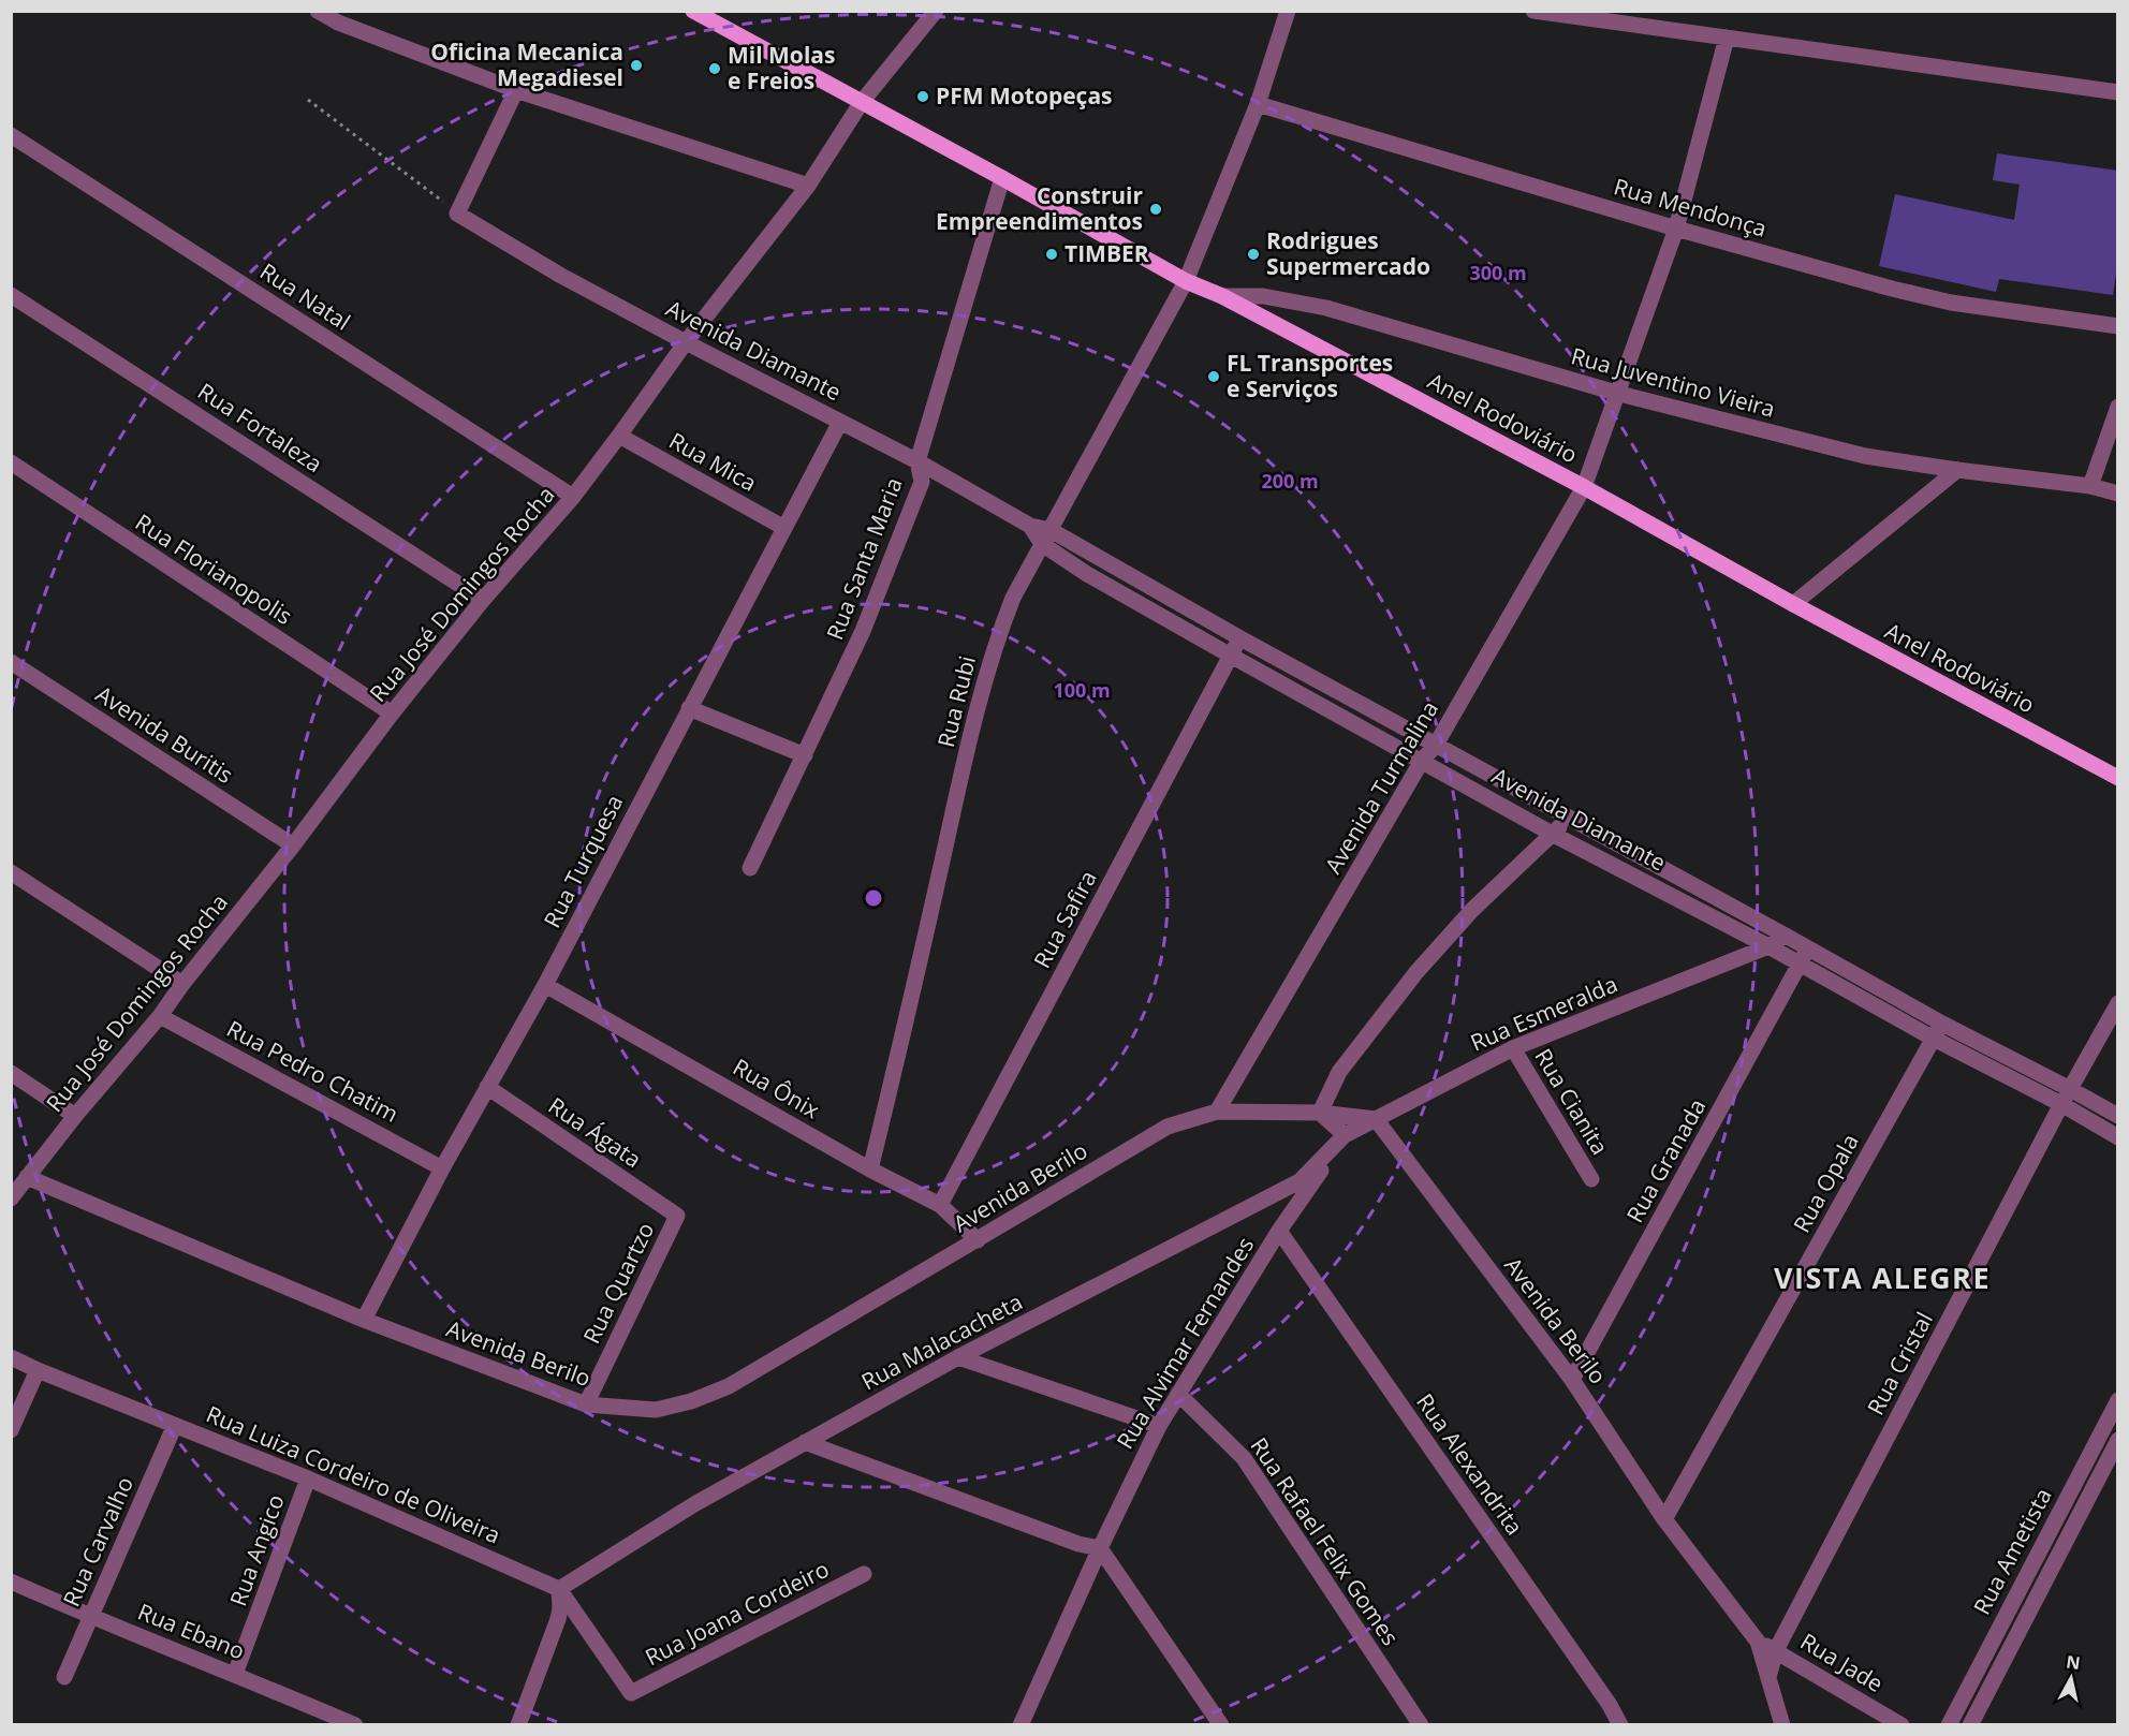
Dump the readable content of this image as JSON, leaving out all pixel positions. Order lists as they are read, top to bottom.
{
  "streets": {
    "main road": ["Anel Rodoviário"],
    "street": [
      "Rua Mendonça",
      "Rua Natal",
      "Avenida Diamante",
      "Rua Juventino Vieira",
      "Rua Fortaleza",
      "Rua Mica",
      "Rua Santa Maria",
      "Rua Florianopolis",
      "Rua José Domingos Rocha",
      "Rua Rubi",
      "Avenida Buritis",
      "Avenida Turmalina",
      "Rua Turquesa",
      "Rua Safira",
      "Rua Esmeralda",
      "Rua Pedro Chatim",
      "Rua Ônix",
      "Rua Cianita",
      "Rua Ágata",
      "Rua Granada",
      "Rua Opala",
      "Avenida Berilo",
      "Rua Quartzo",
      "Rua Malacacheta",
      "Rua Alvimar Fernandes",
      "Rua Cristal",
      "Rua Alexandrita",
      "Rua Luiza Cordeiro de Oliveira",
      "Rua Carvalho",
      "Rua Rafael Felix Gomes",
      "Rua Angico",
      "Rua Ametista",
      "Rua Joana Cordeiro",
      "Rua Ebano",
      "Rua Jade"
    ]
  },
  "crossings": [
    ["Rua Mendonça", "Rua Rubi"],
    ["Rua Mendonça", "Avenida Turmalina"],
    ["Rua Natal", "Rua José Domingos Rocha"],
    ["Avenida Diamante", "Rua Santa Maria"],
    ["Avenida Diamante", "Rua José Domingos Rocha"],
    ["Avenida Diamante", "Rua Rubi"],
    ["Avenida Diamante", "Avenida Turmalina"],
    ["Avenida Diamante", "Rua Turquesa"],
    ["Avenida Diamante", "Rua Safira"],
    ["Avenida Diamante", "Rua Esmeralda"],
    ["Avenida Diamante", "Rua Granada"],
    ["Avenida Diamante", "Rua Opala"],
    ["Avenida Diamante", "Rua Cristal"],
    ["Rua Juventino Vieira", "Anel Rodoviário"],
    ["Rua Juventino Vieira", "Avenida Turmalina"],
    ["Anel Rodoviário", "Rua Santa Maria"],
    ["Anel Rodoviário", "Rua José Domingos Rocha"],
    ["Anel Rodoviário", "Rua Rubi"],
    ["Anel Rodoviário", "Avenida Turmalina"],
    ["Rua Fortaleza", "Rua José Domingos Rocha"],
    ["Rua Mica", "Rua José Domingos Rocha"],
    ["Rua Mica", "Rua Turquesa"],
    ["Rua Florianopolis", "Rua José Domingos Rocha"],
    ["Rua José Domingos Rocha", "Avenida Buritis"],
    ["Rua José Domingos Rocha", "Rua Pedro Chatim"],
    ["Rua José Domingos Rocha", "Avenida Berilo"],
    ["Rua Rubi", "Rua Ônix"],
    ["Avenida Turmalina", "Avenida Berilo"],
    ["Rua Turquesa", "Rua Pedro Chatim"],
    ["Rua Turquesa", "Rua Ônix"],
    ["Rua Turquesa", "Rua Ágata"],
    ["Rua Turquesa", "Avenida Berilo"],
    ["Rua Safira", "Rua Ônix"],
    ["Rua Esmeralda", "Rua Cianita"],
    ["Rua Esmeralda", "Avenida Berilo"],
    ["Rua Esmeralda", "Rua Malacacheta"],
    ["Rua Esmeralda", "Rua Alvimar Fernandes"],
    ["Rua Ônix", "Avenida Berilo"],
    ["Rua Ágata", "Rua Quartzo"],
    ["Rua Granada", "Avenida Berilo"],
    ["Rua Opala", "Avenida Berilo"],
    ["Avenida Berilo", "Rua Quartzo"],
    ["Avenida Berilo", "Rua Cristal"],
    ["Avenida Berilo", "Rua Jade"],
    ["Rua Malacacheta", "Rua Alvimar Fernandes"],
    ["Rua Malacacheta", "Rua Luiza Cordeiro de Oliveira"],
    ["Rua Malacacheta", "Rua Joana Cordeiro"],
    ["Rua Alvimar Fernandes", "Rua Alexandrita"],
    ["Rua Alvimar Fernandes", "Rua Rafael Felix Gomes"],
    ["Rua Cristal", "Rua Jade"],
    ["Rua Luiza Cordeiro de Oliveira", "Rua Carvalho"],
    ["Rua Luiza Cordeiro de Oliveira", "Rua Angico"],
    ["Rua Luiza Cordeiro de Oliveira", "Rua Joana Cordeiro"],
    ["Rua Carvalho", "Rua Ebano"],
    ["Rua Angico", "Rua Ebano"]
  ],
  "districts": ["VISTA ALEGRE"],
  "places": [
    "Oficina Mecanica Megadiesel",
    "Mil Molas e Freios",
    "PFM Motopeças",
    "Construir Empreendimentos",
    "TIMBER",
    "Rodrigues Supermercado",
    "FL Transportes e Serviços"
  ],
  "north": "top",
  "rings": ["300 m", "200 m", "100 m"]
}
